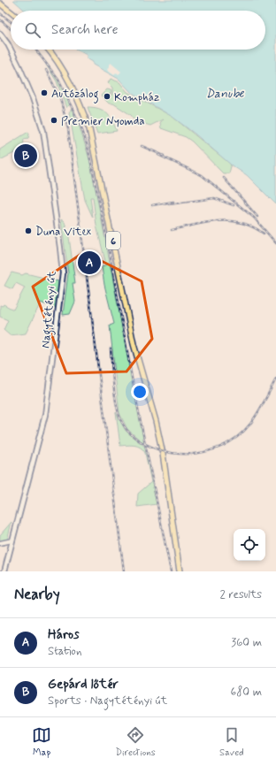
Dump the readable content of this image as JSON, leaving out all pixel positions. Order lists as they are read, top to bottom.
{
  "streets": {
    "main road": ["6", "Nagytétényi út"]
  },
  "water": ["Danube"],
  "places": [
    "Autózálog",
    "Kompház",
    "Premier Nyomda",
    "Duna Vitex"
  ],
  "page": {
    "search": "Search here",
    "pins": ["B", "A"],
    "heading": ["Nearby", "2 results"],
    "list": [
      {
        "mark": "A",
        "name": "Háros",
        "note": "Station",
        "value": "360 m"
      },
      {
        "mark": "B",
        "name": "Gepárd lőtér",
        "note": "Sports · Nagytétényi út",
        "value": "680 m"
      }
    ],
    "nav": ["Map", "Directions", "Saved"]
  }
}
